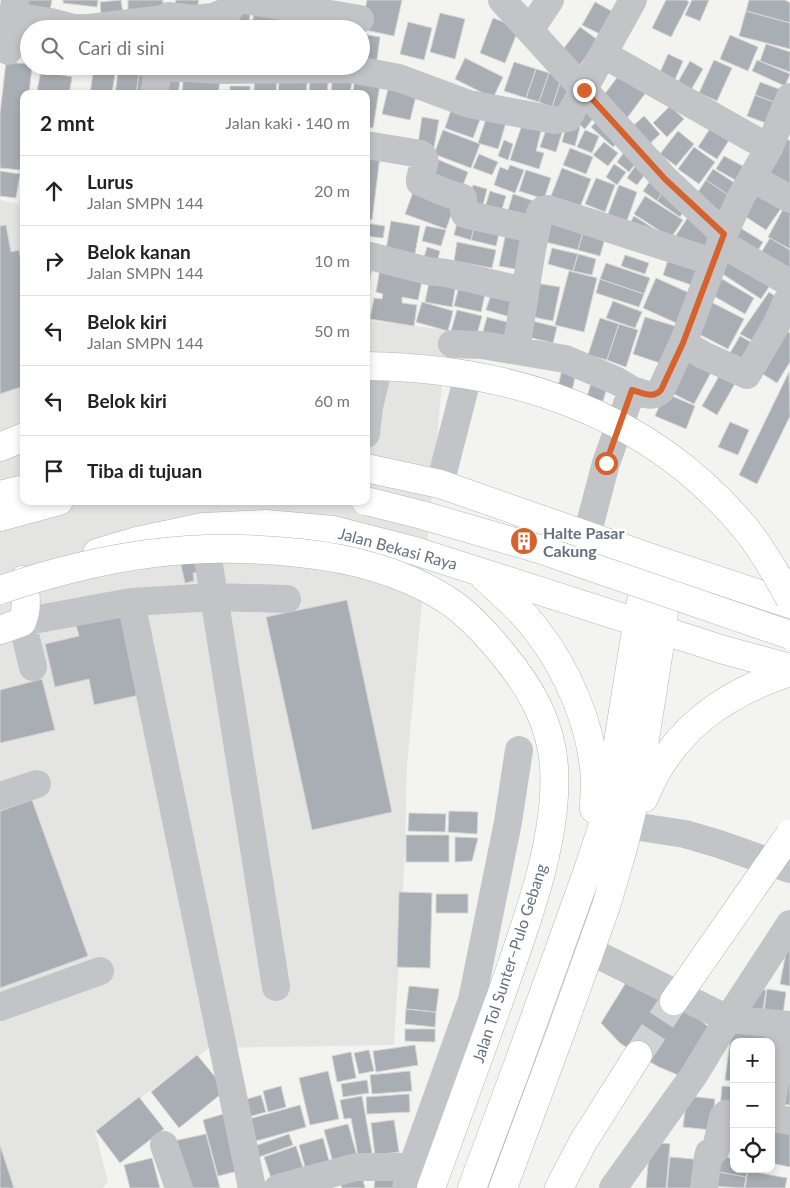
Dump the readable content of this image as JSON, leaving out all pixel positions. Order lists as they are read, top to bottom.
{
  "streets": {
    "highway": ["Jalan Bekasi Raya", "Jalan Tol Sunter–Pulo Gebang"]
  },
  "crossings": [
    ["Jalan Bekasi Raya", "Jalan Tol Sunter–Pulo Gebang"]
  ],
  "places": {
    "building": ["Halte Pasar Cakung"]
  },
  "page": {
    "search": "Cari di sini",
    "heading": ["2 mnt", "Jalan kaki · 140 m"],
    "list": [
      ["Lurus", "Jalan SMPN 144", "20 m"],
      ["Belok kanan", "Jalan SMPN 144", "10 m"],
      ["Belok kiri", "Jalan SMPN 144", "50 m"],
      ["Belok kiri", "60 m"],
      "Tiba di tujuan"
    ],
    "map_buttons": ["+", "−"]
  }
}
